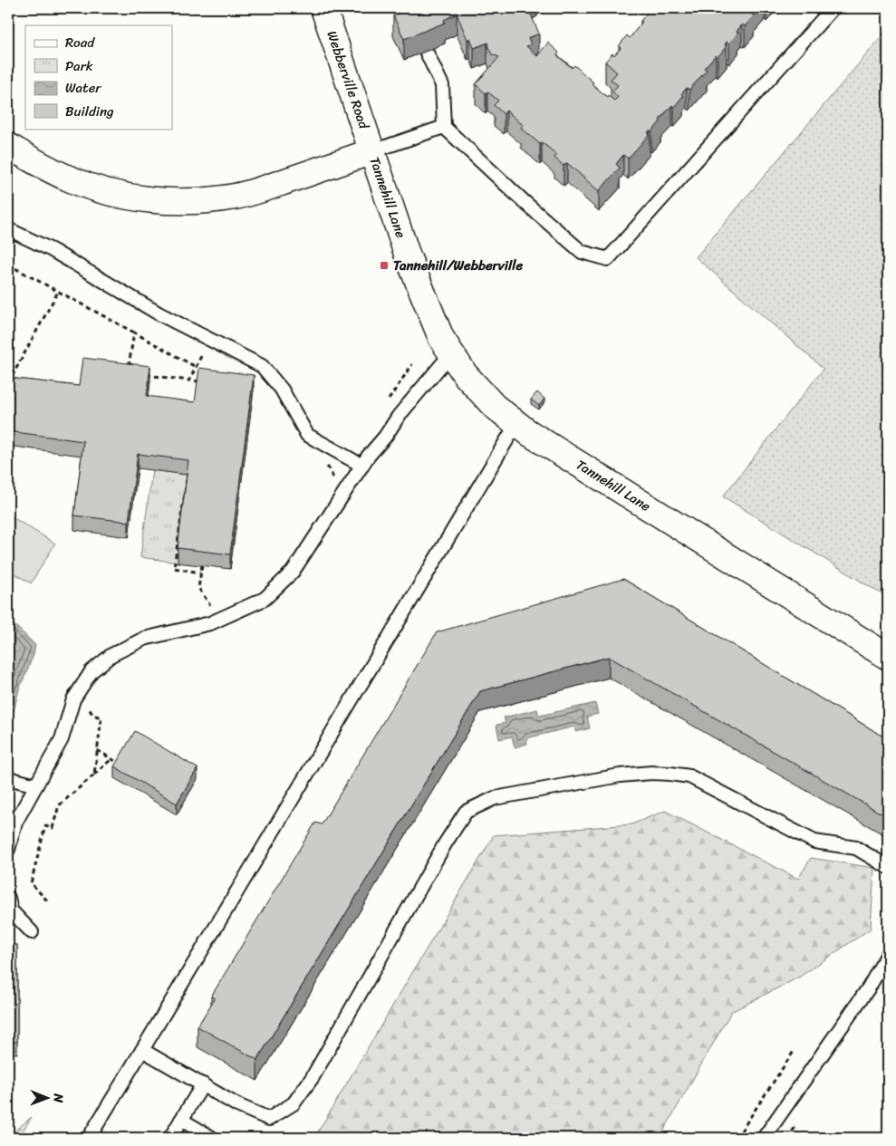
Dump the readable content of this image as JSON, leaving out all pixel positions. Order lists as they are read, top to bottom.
{
  "streets": {
    "street": ["Webberville Road", "Tannehill Lane"]
  },
  "crossings": [
    ["Webberville Road", "Tannehill Lane"]
  ],
  "places": {
    "transit": ["Tannehill/Webberville"]
  },
  "legend": [
    "Road",
    "Park",
    "Water",
    "Building"
  ],
  "north": "right"
}
